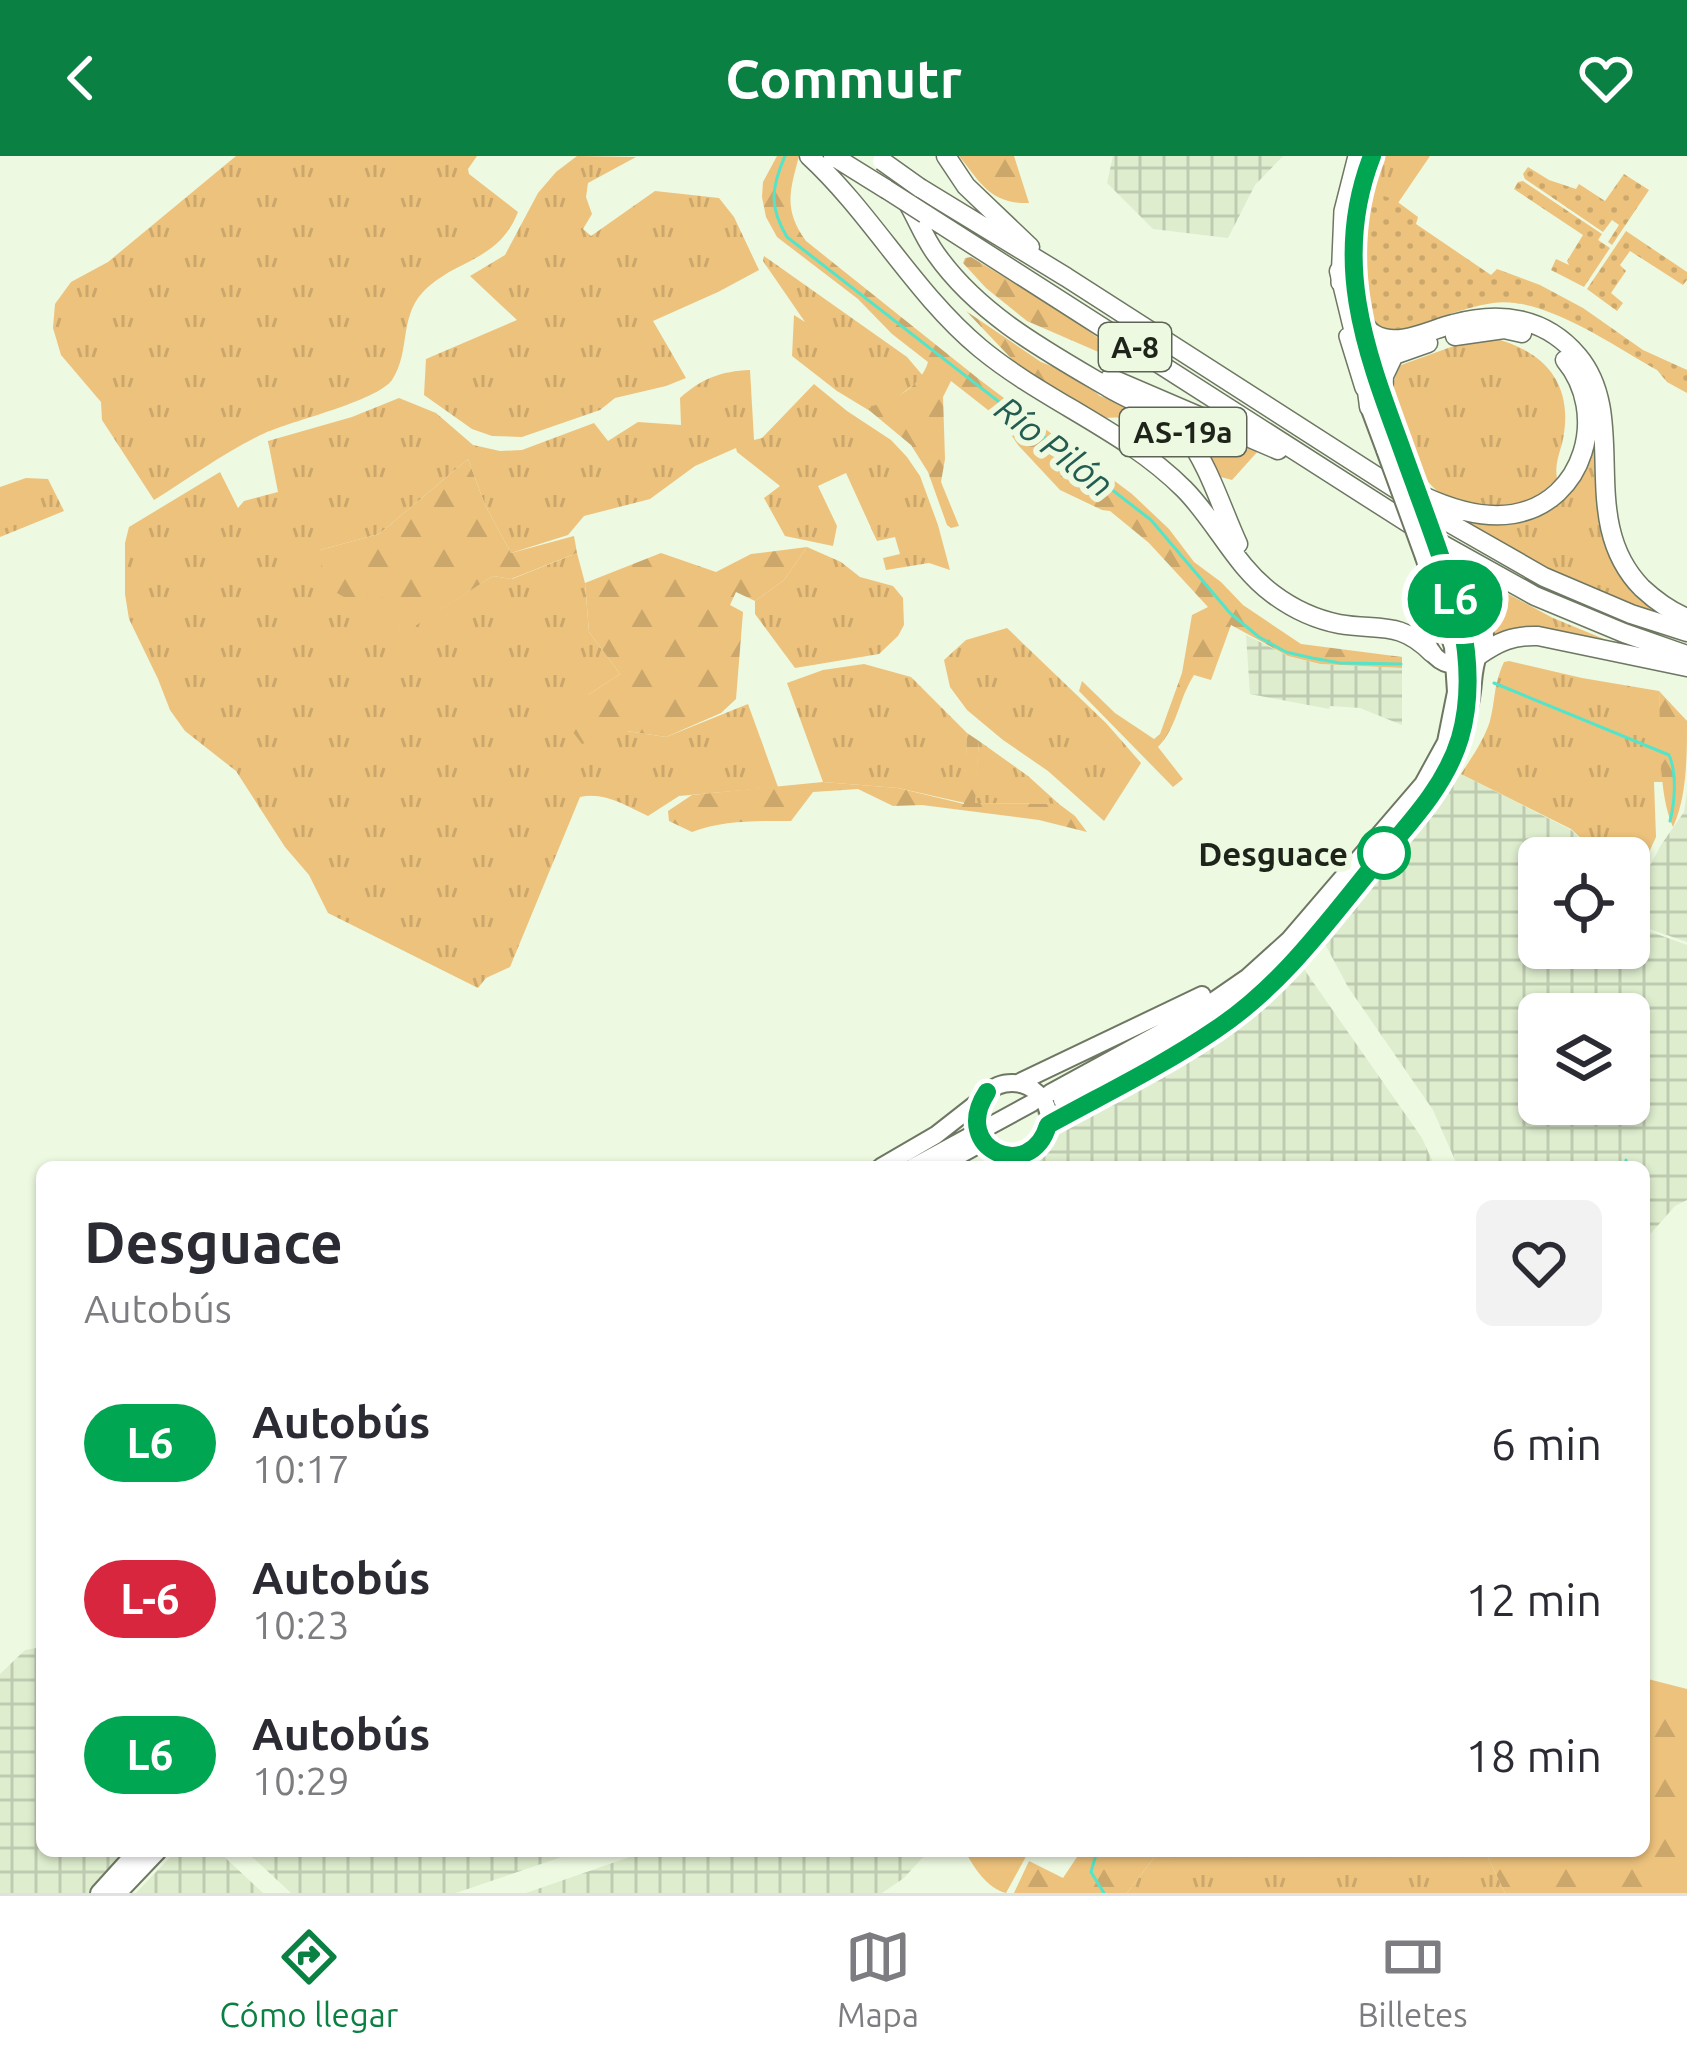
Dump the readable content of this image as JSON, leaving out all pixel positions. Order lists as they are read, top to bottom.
{
  "streets": {
    "highway": ["A-8", "AS-19a"]
  },
  "crossings": [
    ["A-8", "AS-19a"]
  ],
  "water": ["Río Pilón"],
  "places": ["Desguace"],
  "lines": ["bus line L6"],
  "page": {
    "header": "Commutr",
    "on_map": "L6",
    "heading": ["Desguace", "Autobús"],
    "list": [
      {
        "mark": "L6",
        "name": "Autobús",
        "note": "10:17",
        "value": "6 min"
      },
      {
        "mark": "L-6",
        "name": "Autobús",
        "note": "10:23",
        "value": "12 min"
      },
      {
        "mark": "L6",
        "name": "Autobús",
        "note": "10:29",
        "value": "18 min"
      }
    ],
    "tabs": ["Cómo llegar", "Mapa", "Billetes"]
  }
}
